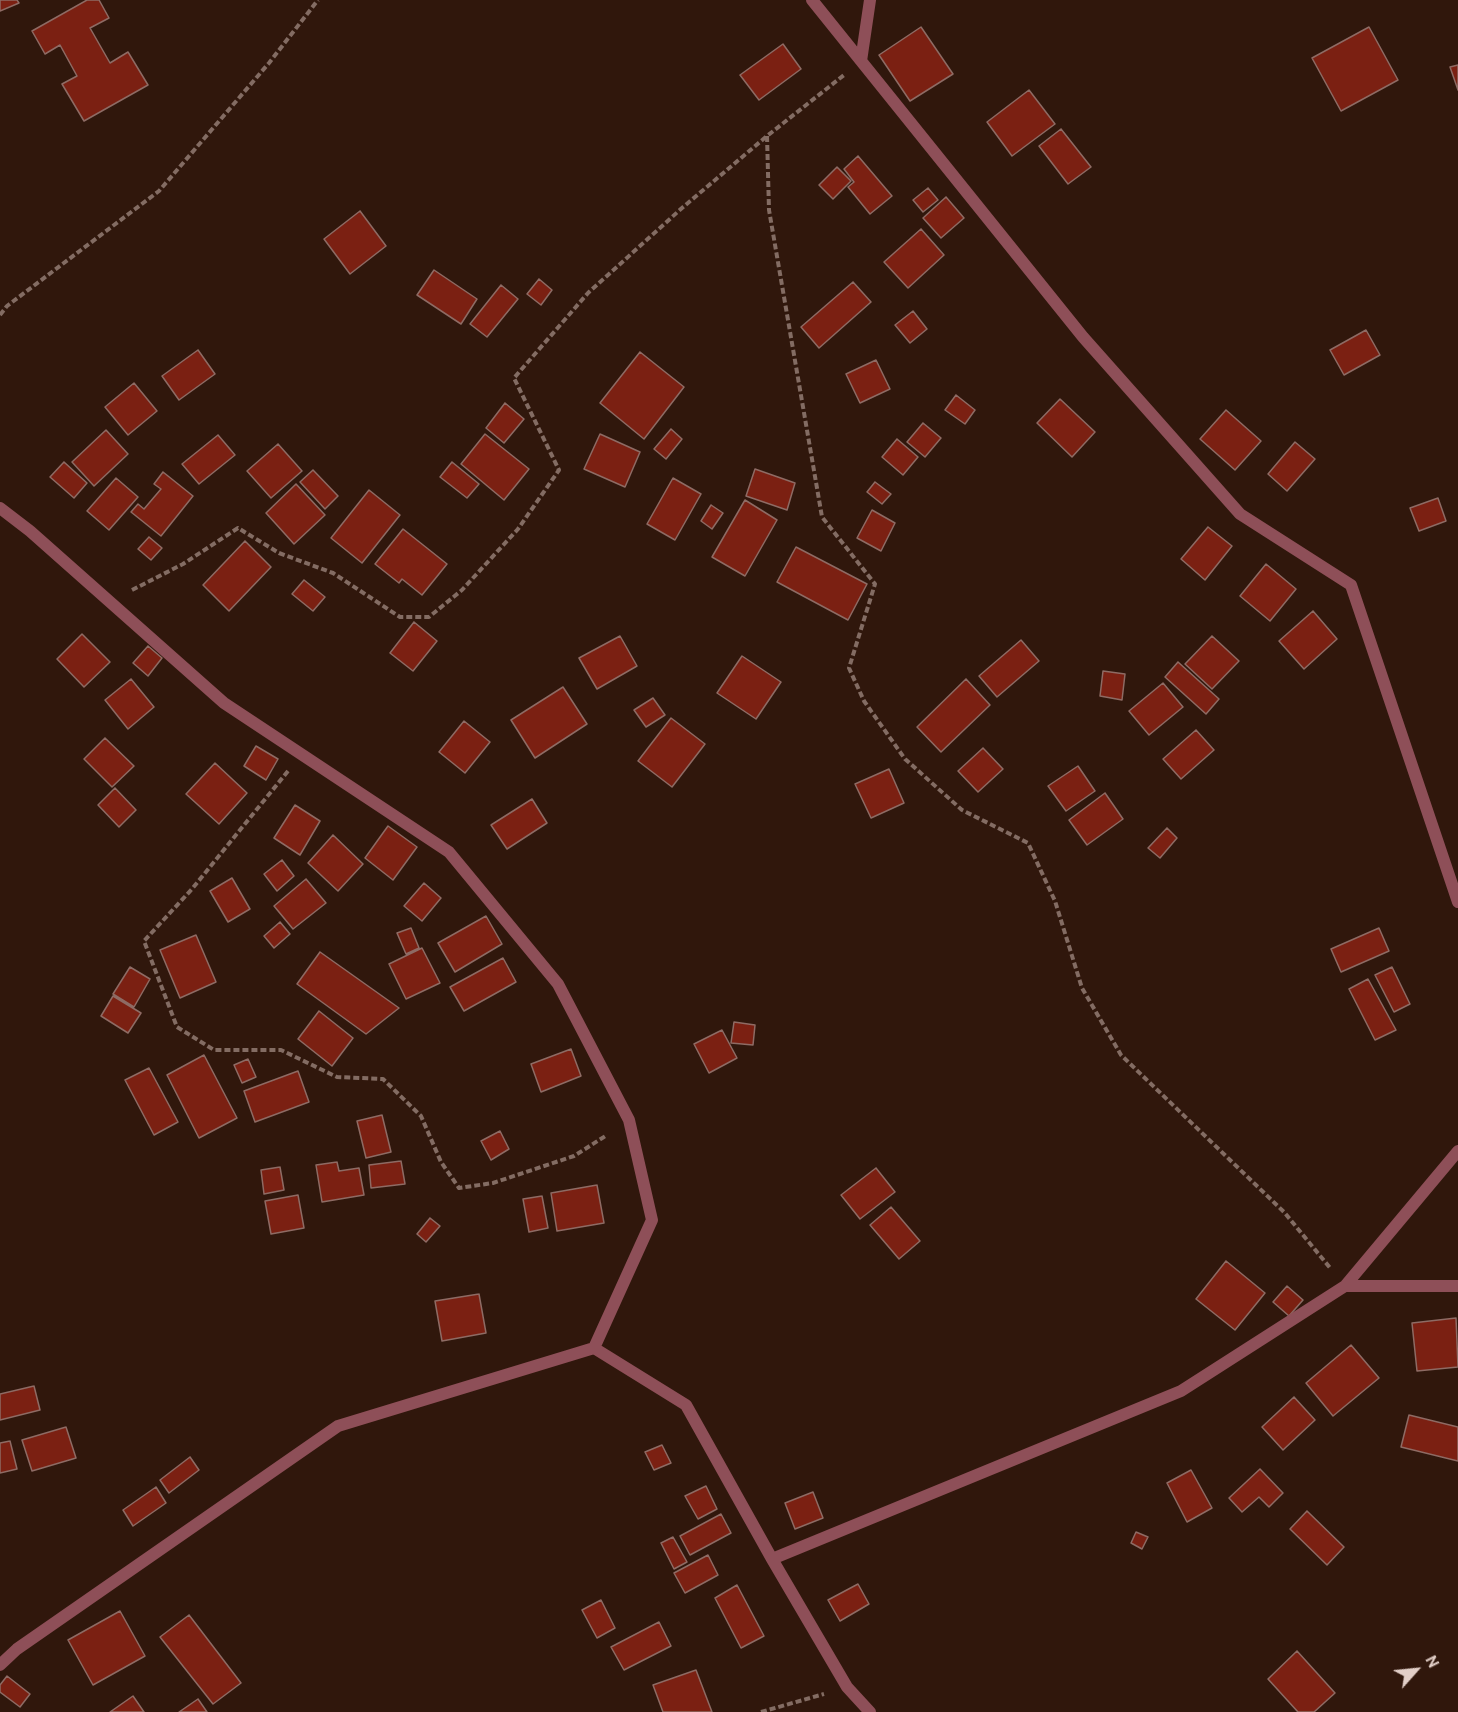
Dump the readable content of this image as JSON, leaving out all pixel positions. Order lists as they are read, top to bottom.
{
  "north": "top right"
}
